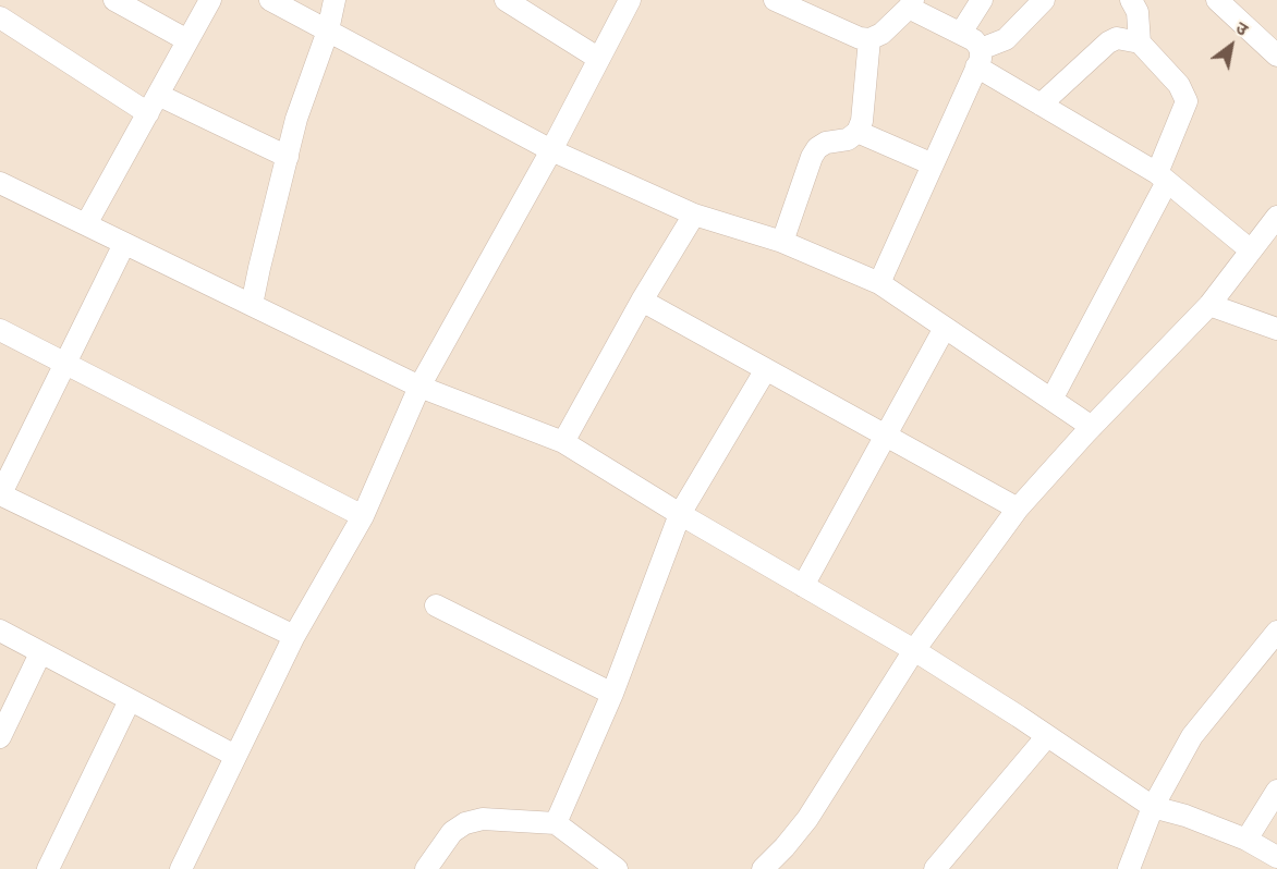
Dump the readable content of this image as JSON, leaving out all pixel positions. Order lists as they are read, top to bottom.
{
  "north": "top right"
}
